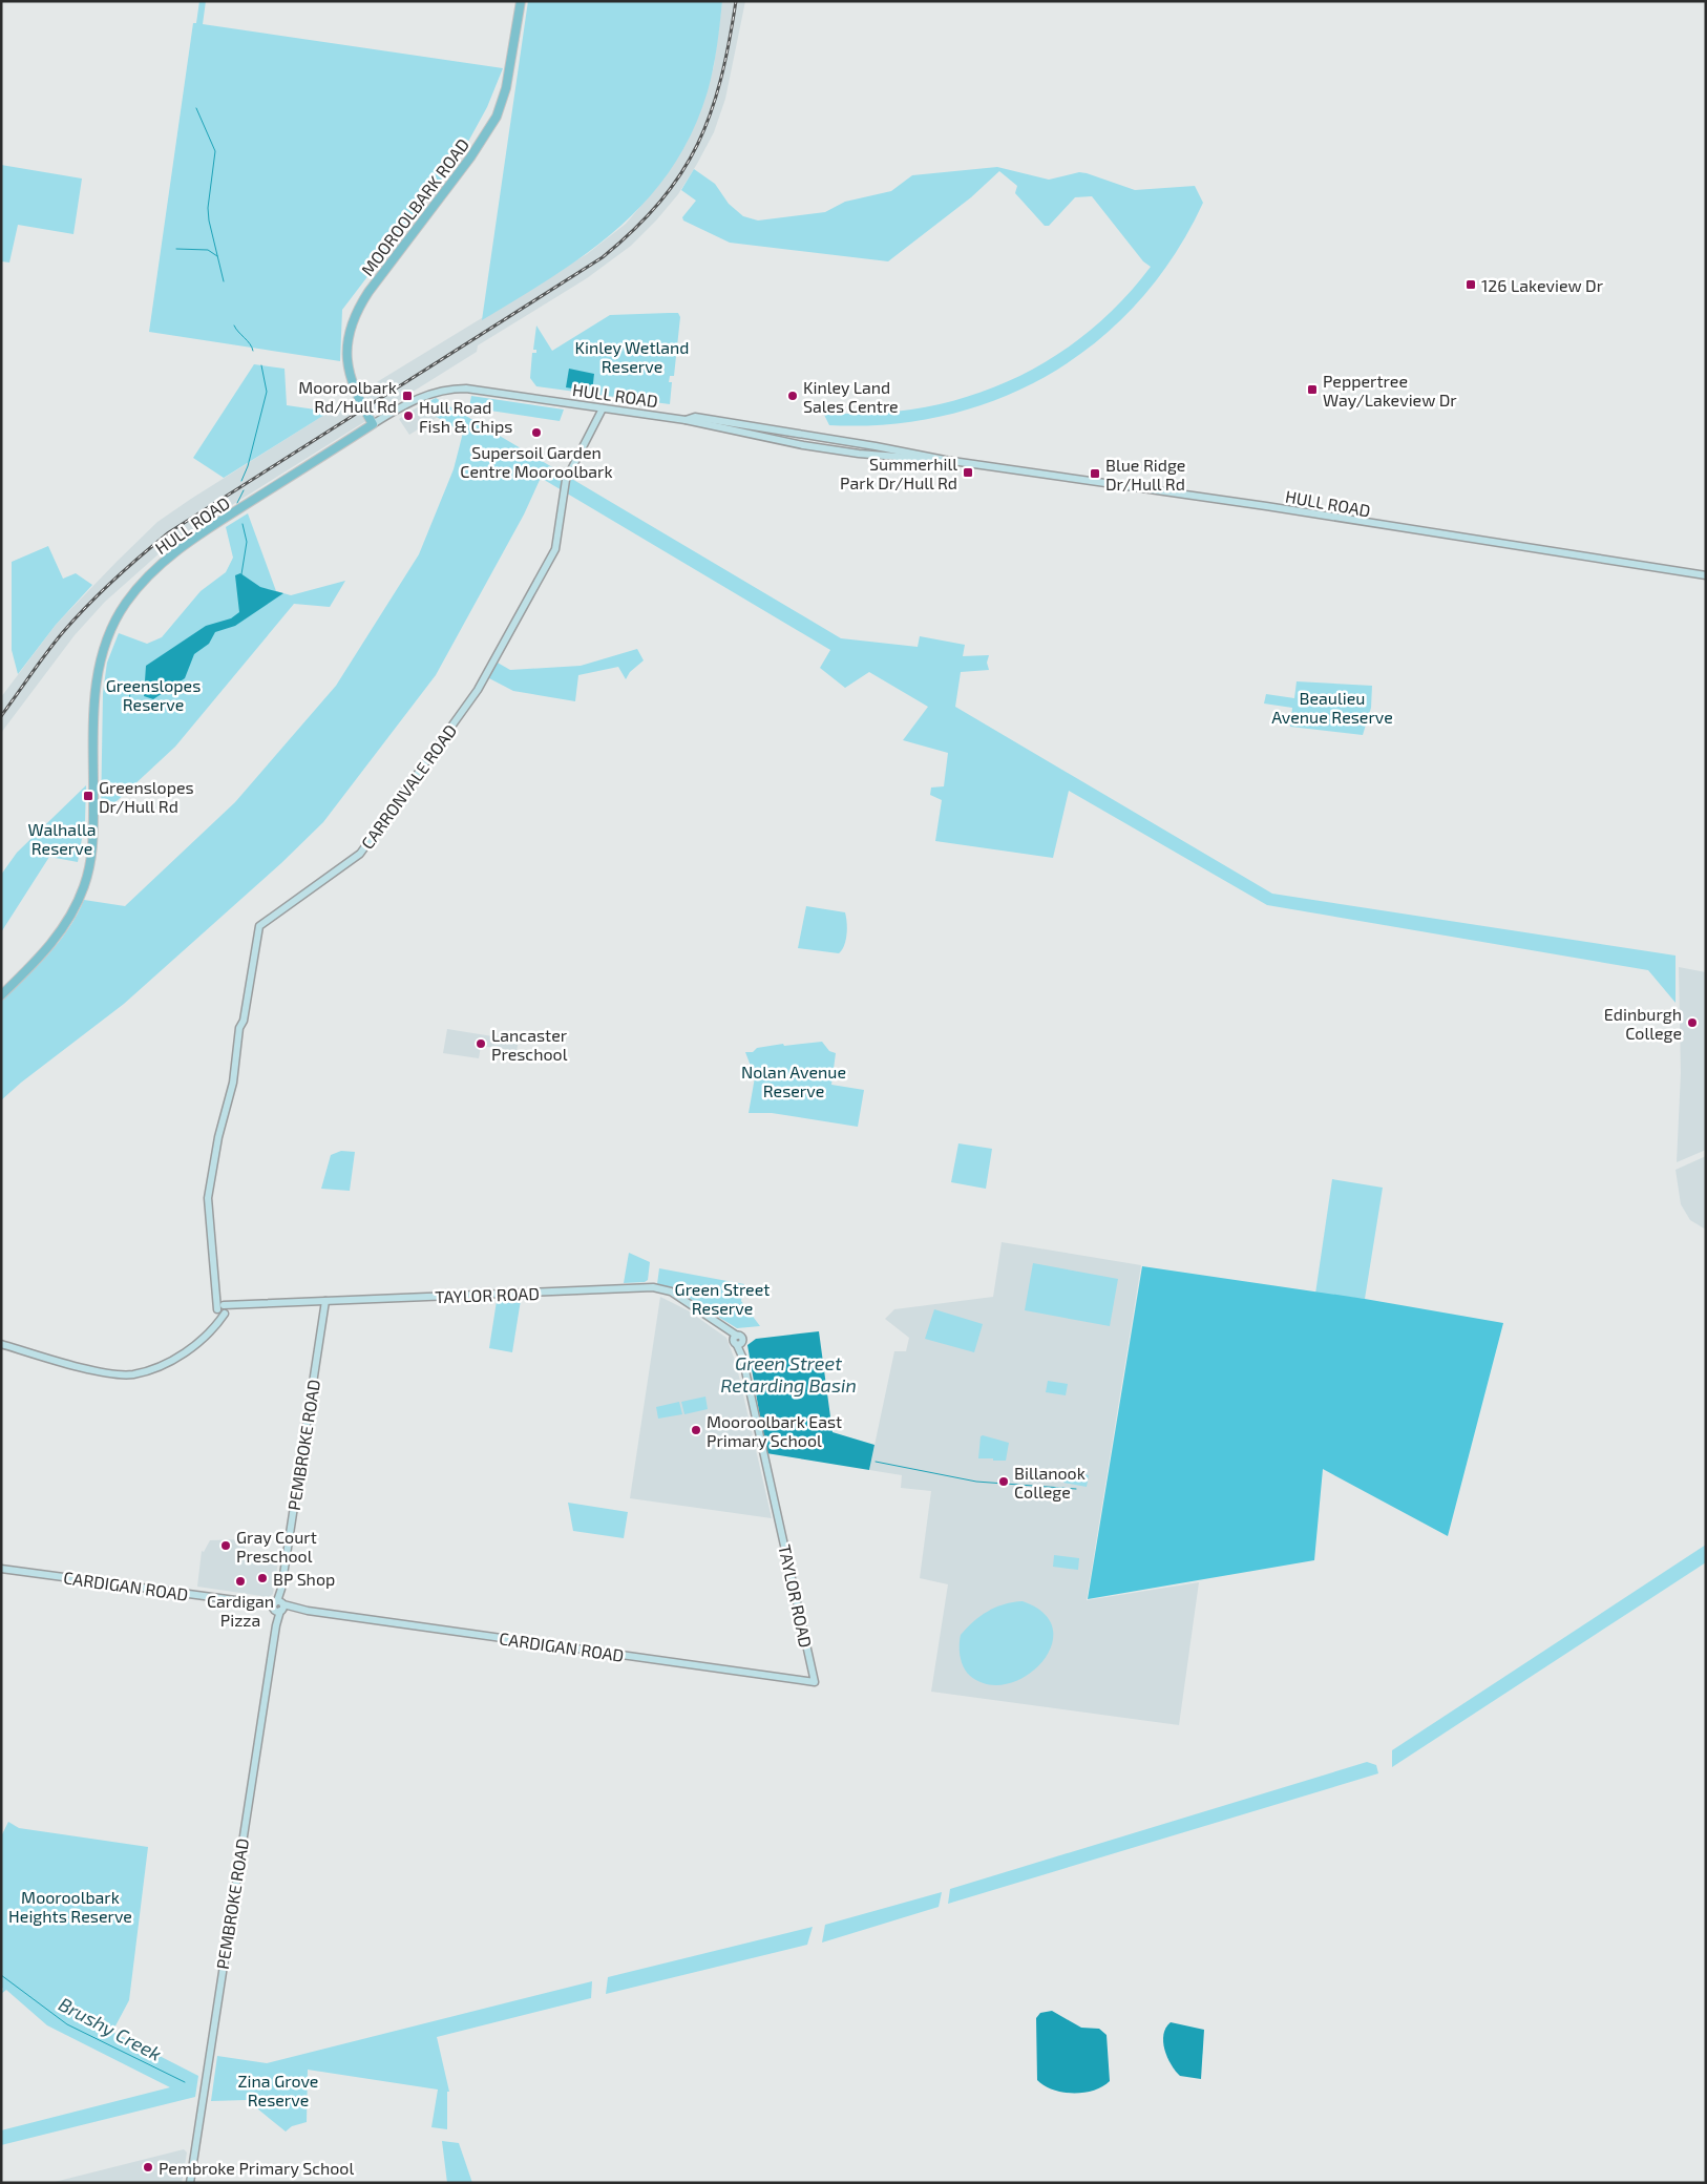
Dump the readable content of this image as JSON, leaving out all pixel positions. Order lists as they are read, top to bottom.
{
  "streets": {
    "main road": ["MOOROOLBARK ROAD", "HULL ROAD"],
    "street": [
      "CARRONVALE ROAD",
      "TAYLOR ROAD",
      "PEMBROKE ROAD",
      "CARDIGAN ROAD"
    ]
  },
  "crossings": [
    ["MOOROOLBARK ROAD", "HULL ROAD"],
    ["HULL ROAD", "CARRONVALE ROAD"],
    ["CARRONVALE ROAD", "TAYLOR ROAD"],
    ["TAYLOR ROAD", "PEMBROKE ROAD"],
    ["TAYLOR ROAD", "CARDIGAN ROAD"],
    ["PEMBROKE ROAD", "CARDIGAN ROAD"]
  ],
  "water": ["Green Street Retarding Basin", "Brushy Creek"],
  "parks": [
    "Kinley Wetland Reserve",
    "Greenslopes Reserve",
    "Beaulieu Avenue Reserve",
    "Walhalla Reserve",
    "Nolan Avenue Reserve",
    "Green Street Reserve",
    "Mooroolbark Heights Reserve",
    "Zina Grove Reserve"
  ],
  "places": {
    "transit": [
      "126 Lakeview Dr",
      "Peppertree Way/Lakeview Dr",
      "Mooroolbark Rd/Hull Rd",
      "Summerhill Park Dr/Hull Rd",
      "Blue Ridge Dr/Hull Rd",
      "Greenslopes Dr/Hull Rd"
    ],
    "other": [
      "Kinley Land Sales Centre",
      "Hull Road Fish & Chips",
      "Supersoil Garden Centre Mooroolbark",
      "Edinburgh College",
      "Lancaster Preschool",
      "Mooroolbark East Primary School",
      "Billanook College",
      "Gray Court Preschool",
      "BP Shop",
      "Cardigan Pizza",
      "Pembroke Primary School"
    ]
  }
}
